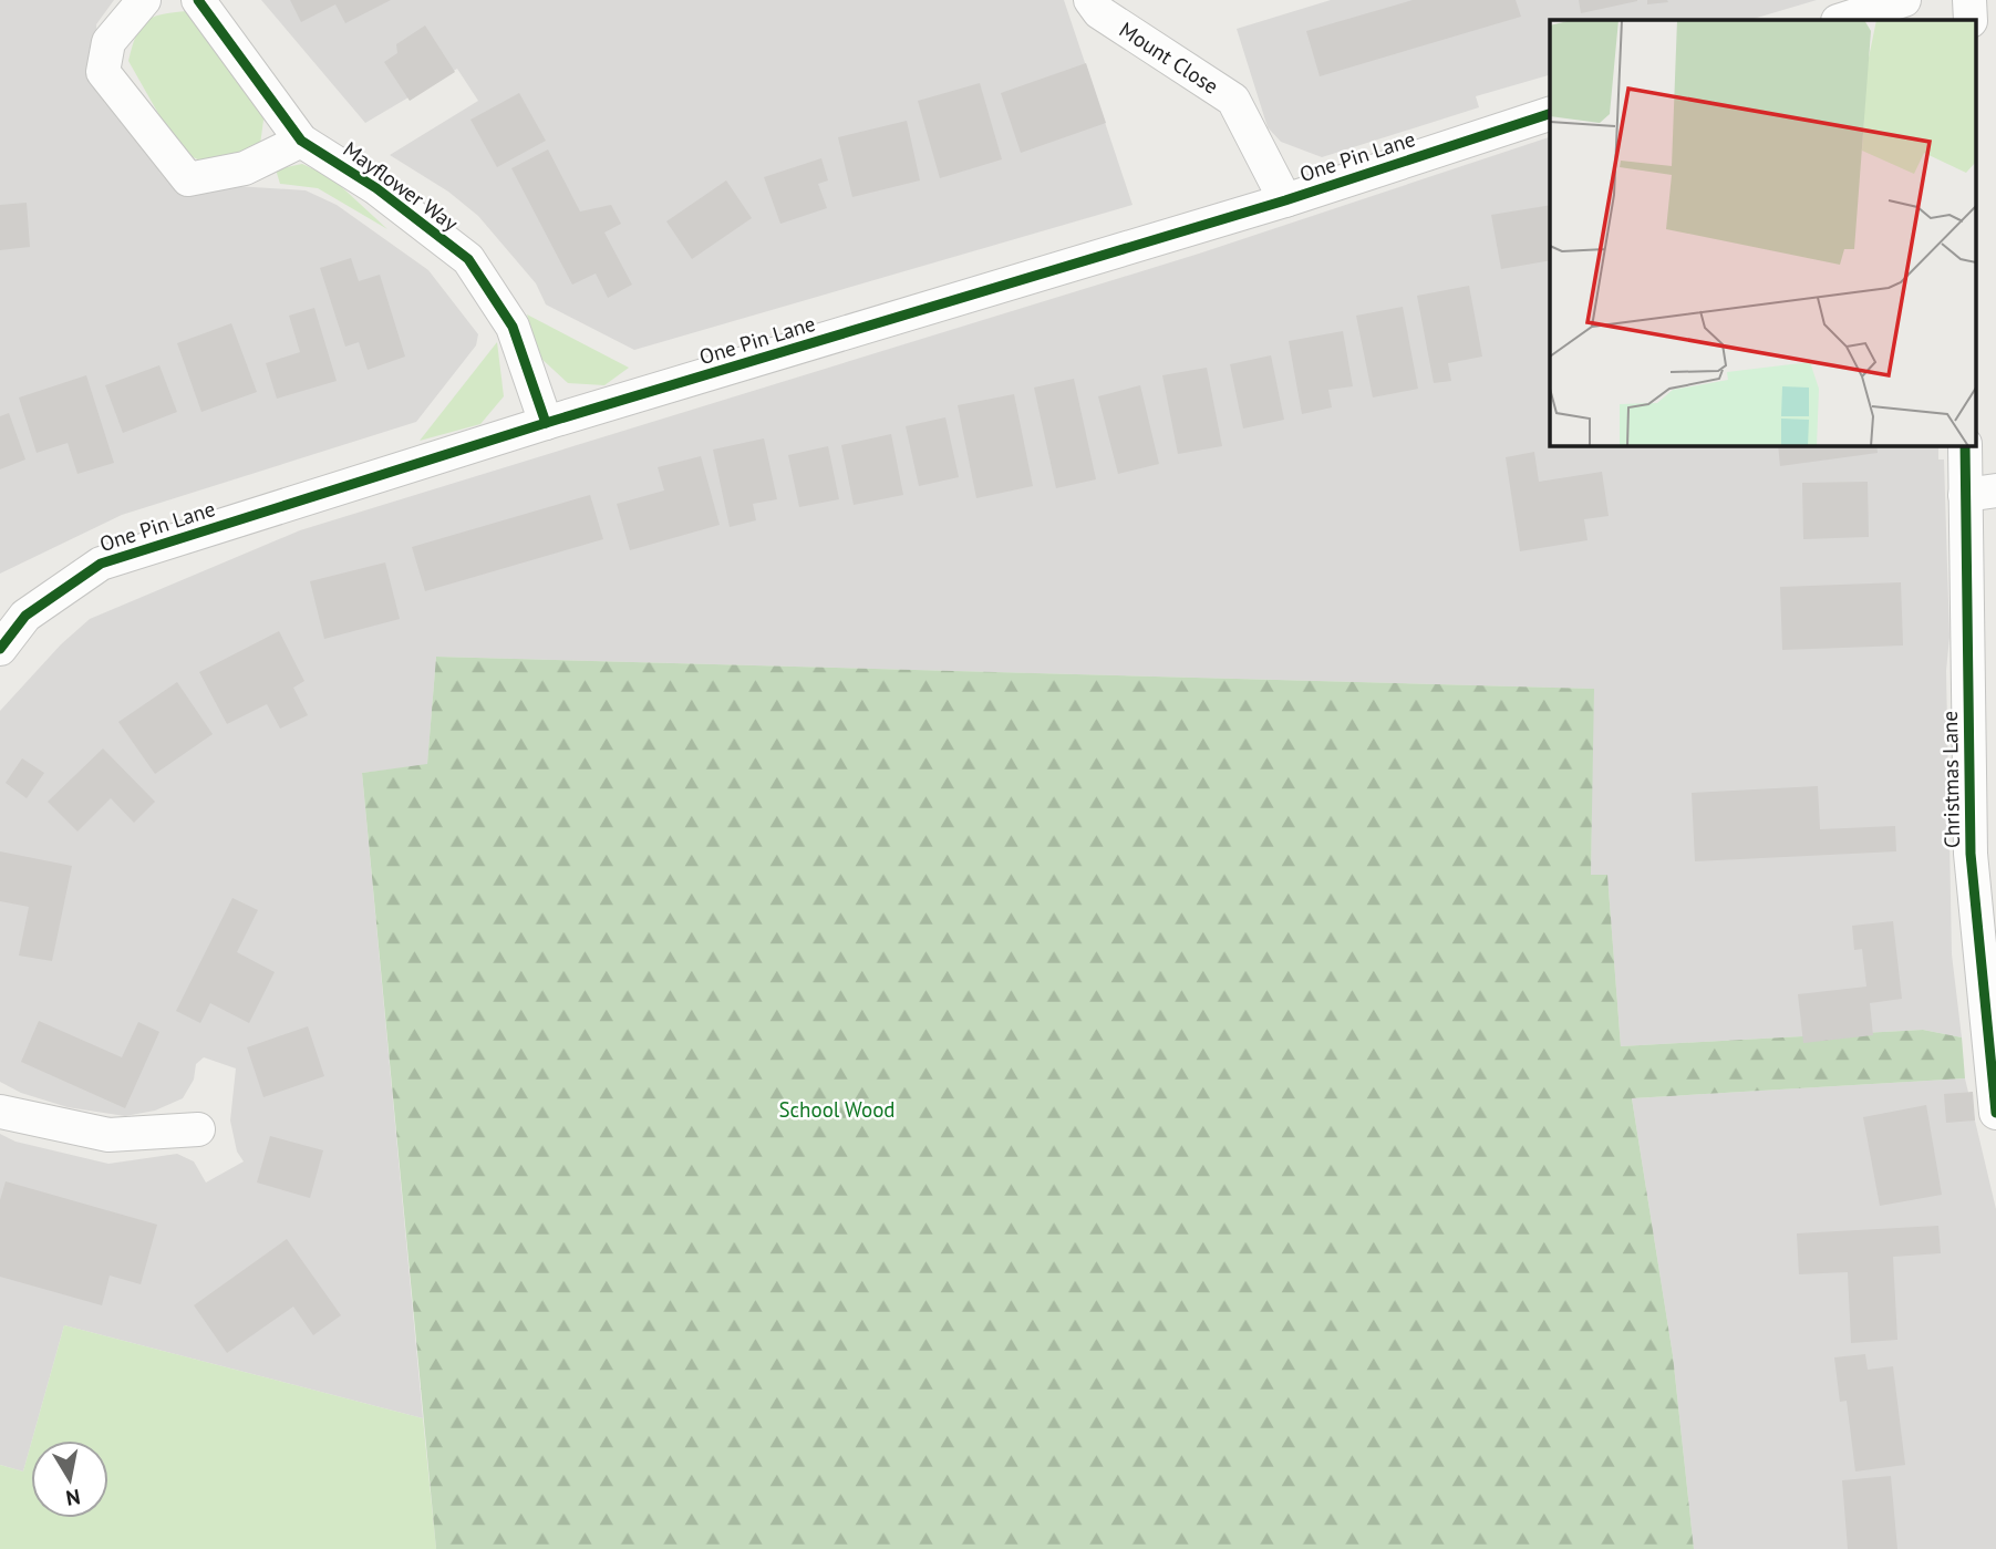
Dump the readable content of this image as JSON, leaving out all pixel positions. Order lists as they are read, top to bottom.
{
  "streets": {
    "street": [
      "Mount Close",
      "One Pin Lane",
      "Mayflower Way",
      "Christmas Lane"
    ]
  },
  "crossings": [
    ["Mount Close", "One Pin Lane"],
    ["One Pin Lane", "Mayflower Way"]
  ],
  "parks": ["School Wood"],
  "north": "bottom"
}
